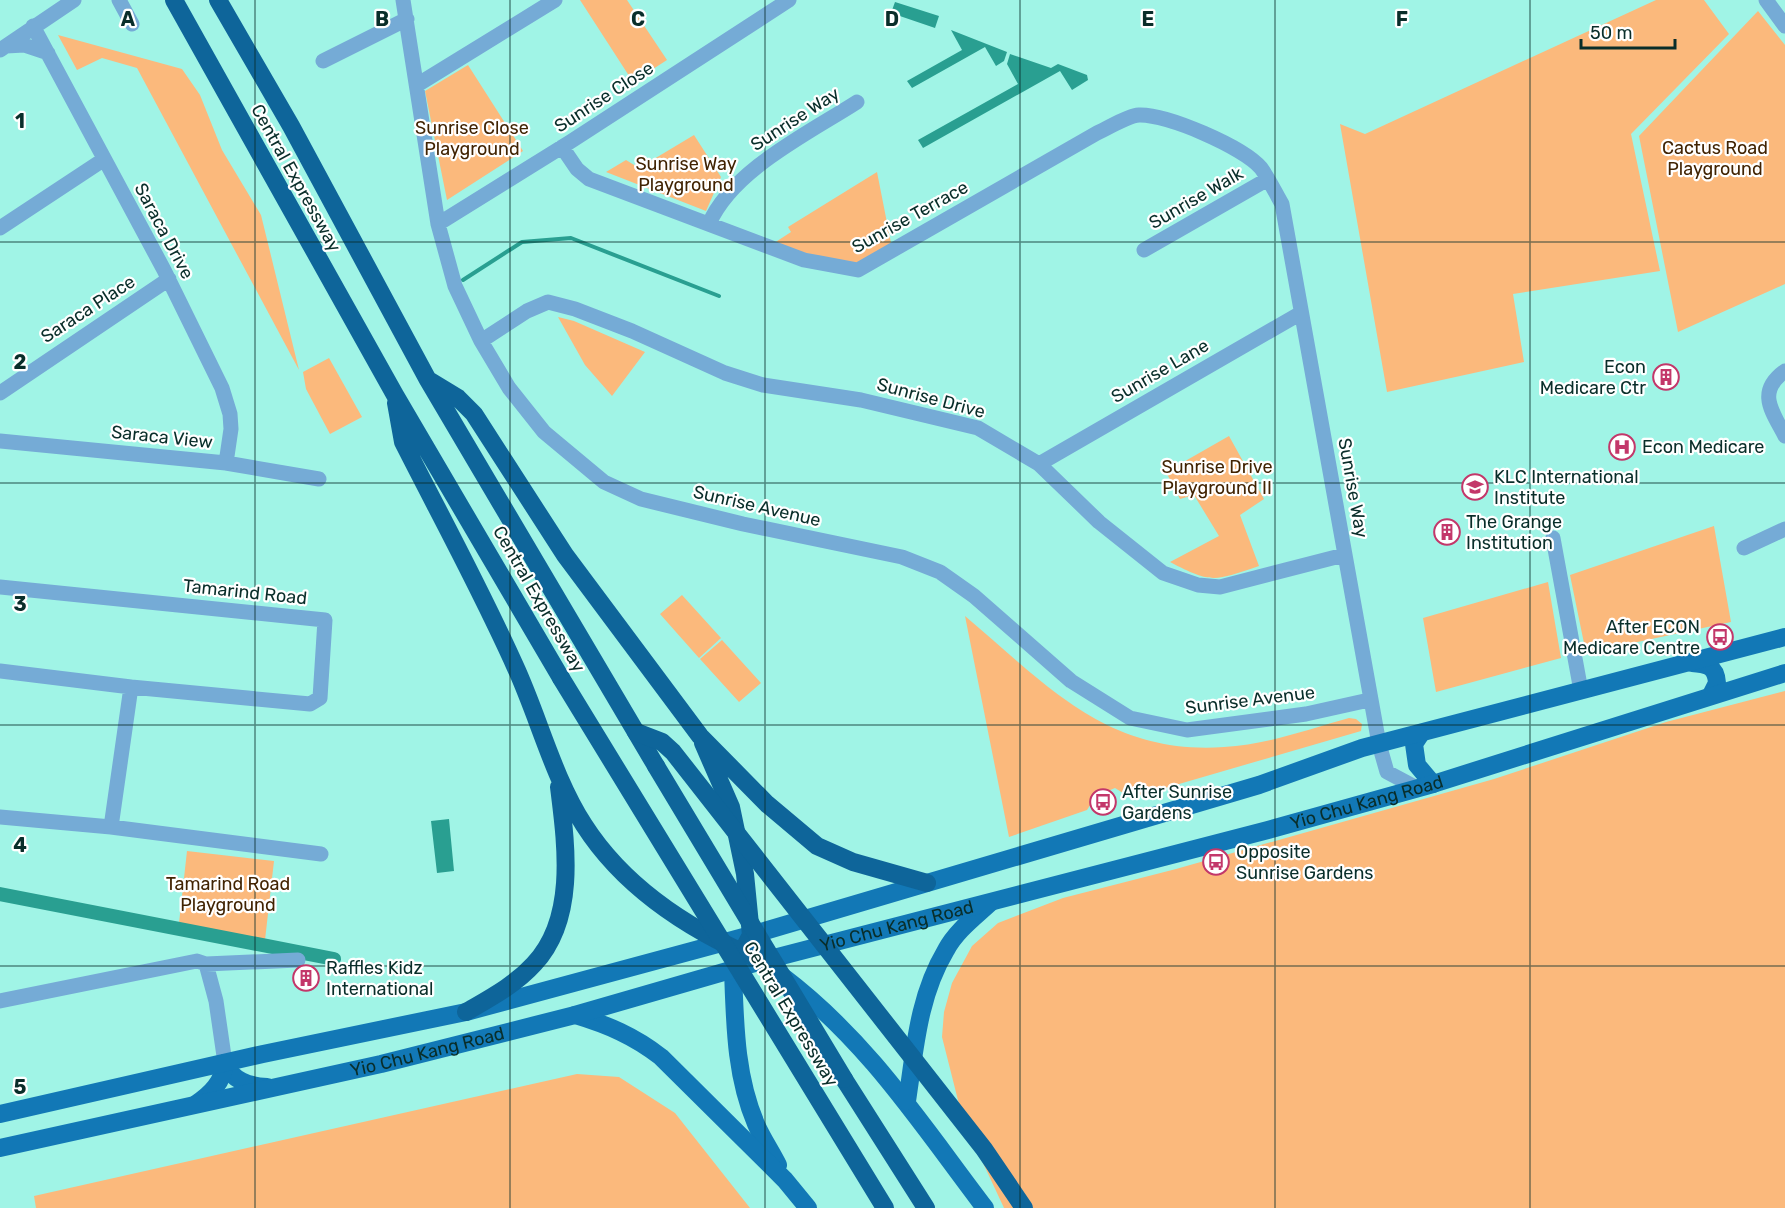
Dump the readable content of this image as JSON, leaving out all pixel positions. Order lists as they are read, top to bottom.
{
  "streets": {
    "highway": ["Central Expressway"],
    "main road": ["Yio Chu Kang Road"],
    "street": [
      "Sunrise Close",
      "Sunrise Way",
      "Sunrise Walk",
      "Sunrise Terrace",
      "Saraca Drive",
      "Saraca Place",
      "Sunrise Lane",
      "Sunrise Drive",
      "Saraca View",
      "Sunrise Avenue",
      "Tamarind Road"
    ]
  },
  "crossings": [
    ["Sunrise Close", "Sunrise Terrace"],
    ["Sunrise Close", "Sunrise Avenue"],
    ["Sunrise Way", "Sunrise Walk"],
    ["Sunrise Way", "Sunrise Terrace"],
    ["Sunrise Way", "Sunrise Lane"],
    ["Sunrise Way", "Sunrise Drive"],
    ["Sunrise Way", "Sunrise Avenue"],
    ["Sunrise Way", "Yio Chu Kang Road"],
    ["Sunrise Walk", "Sunrise Terrace"],
    ["Saraca Drive", "Saraca Place"],
    ["Saraca Drive", "Saraca View"],
    ["Sunrise Lane", "Sunrise Drive"],
    ["Sunrise Drive", "Sunrise Avenue"]
  ],
  "parks": [
    "Sunrise Close Playground",
    "Cactus Road Playground",
    "Sunrise Way Playground",
    "Sunrise Drive Playground II",
    "Tamarind Road Playground"
  ],
  "places": {
    "building": ["Econ Medicare Ctr", "The Grange Institution", "Raffles Kidz International"],
    "hospital": ["Econ Medicare"],
    "school or university": ["KLC International Institute"],
    "bus stop": ["After ECON Medicare Centre", "After Sunrise Gardens", "Opposite Sunrise Gardens"]
  },
  "scale_bar": "50 m",
  "grid": {
    "columns": [
      "A",
      "B",
      "C",
      "D",
      "E",
      "F"
    ],
    "rows": [
      "1",
      "2",
      "3",
      "4",
      "5"
    ]
  }
}
